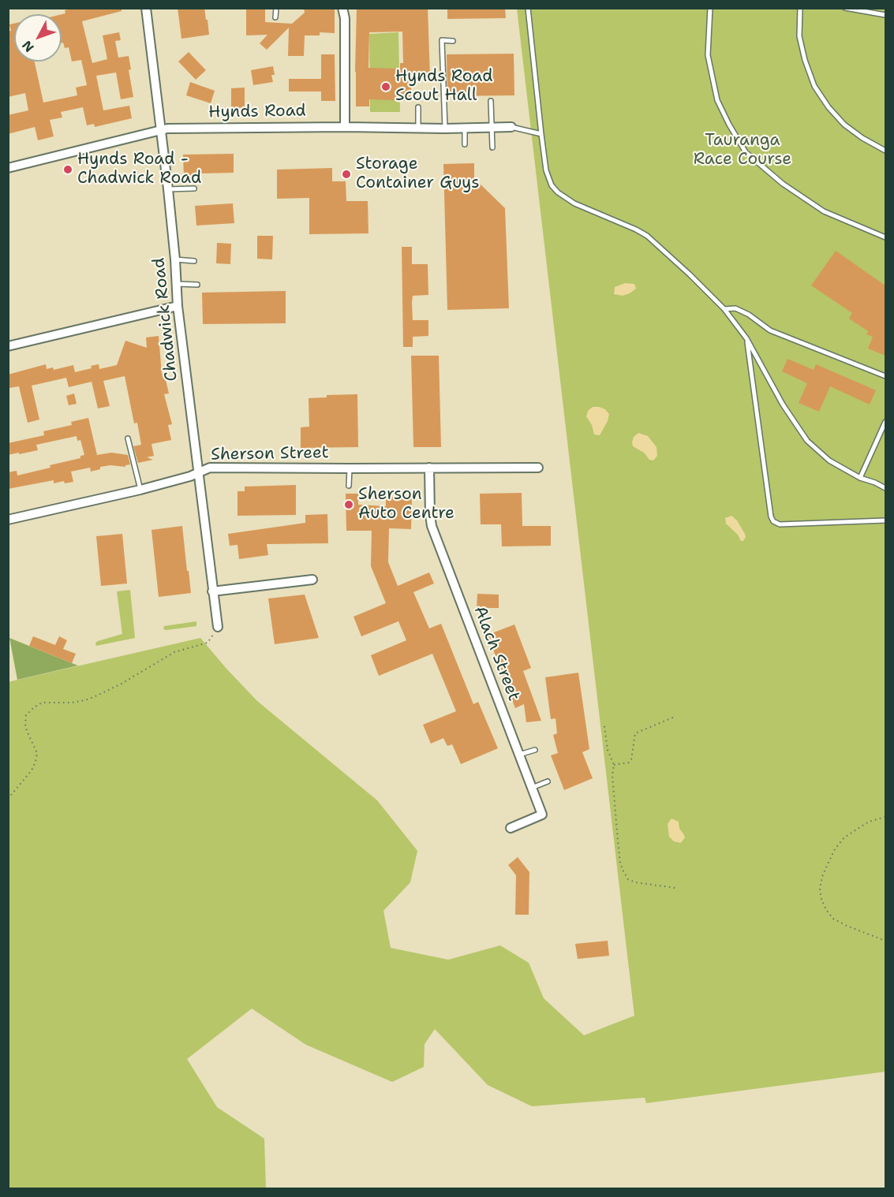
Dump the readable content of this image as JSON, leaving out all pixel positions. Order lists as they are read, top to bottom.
{
  "streets": {
    "street": [
      "Hynds Road",
      "Chadwick Road",
      "Sherson Street",
      "Alach Street"
    ]
  },
  "crossings": [
    ["Hynds Road", "Chadwick Road"],
    ["Chadwick Road", "Sherson Street"],
    ["Sherson Street", "Alach Street"]
  ],
  "parks": ["Tauranga Race Course"],
  "places": [
    "Hynds Road Scout Hall",
    "Hynds Road - Chadwick Road",
    "Storage Container Guys",
    "Sherson Auto Centre"
  ],
  "north": "bottom left"
}
